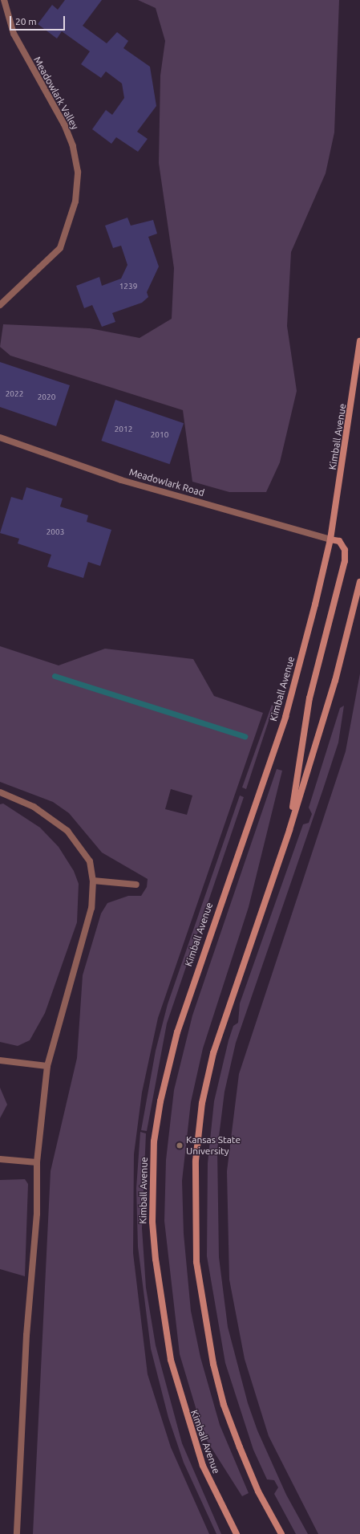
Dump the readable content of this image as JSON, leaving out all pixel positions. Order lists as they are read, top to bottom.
{
  "streets": {
    "main road": ["Kimball Avenue"],
    "street": ["Meadowlark Valley", "Meadowlark Road"]
  },
  "crossings": [
    ["Kimball Avenue", "Meadowlark Road"]
  ],
  "places": ["Kansas State University"],
  "house_numbers": [
    "1239",
    "2022",
    "2020",
    "2012",
    "2010",
    "2003"
  ],
  "scale_bar": "20 m"
}
